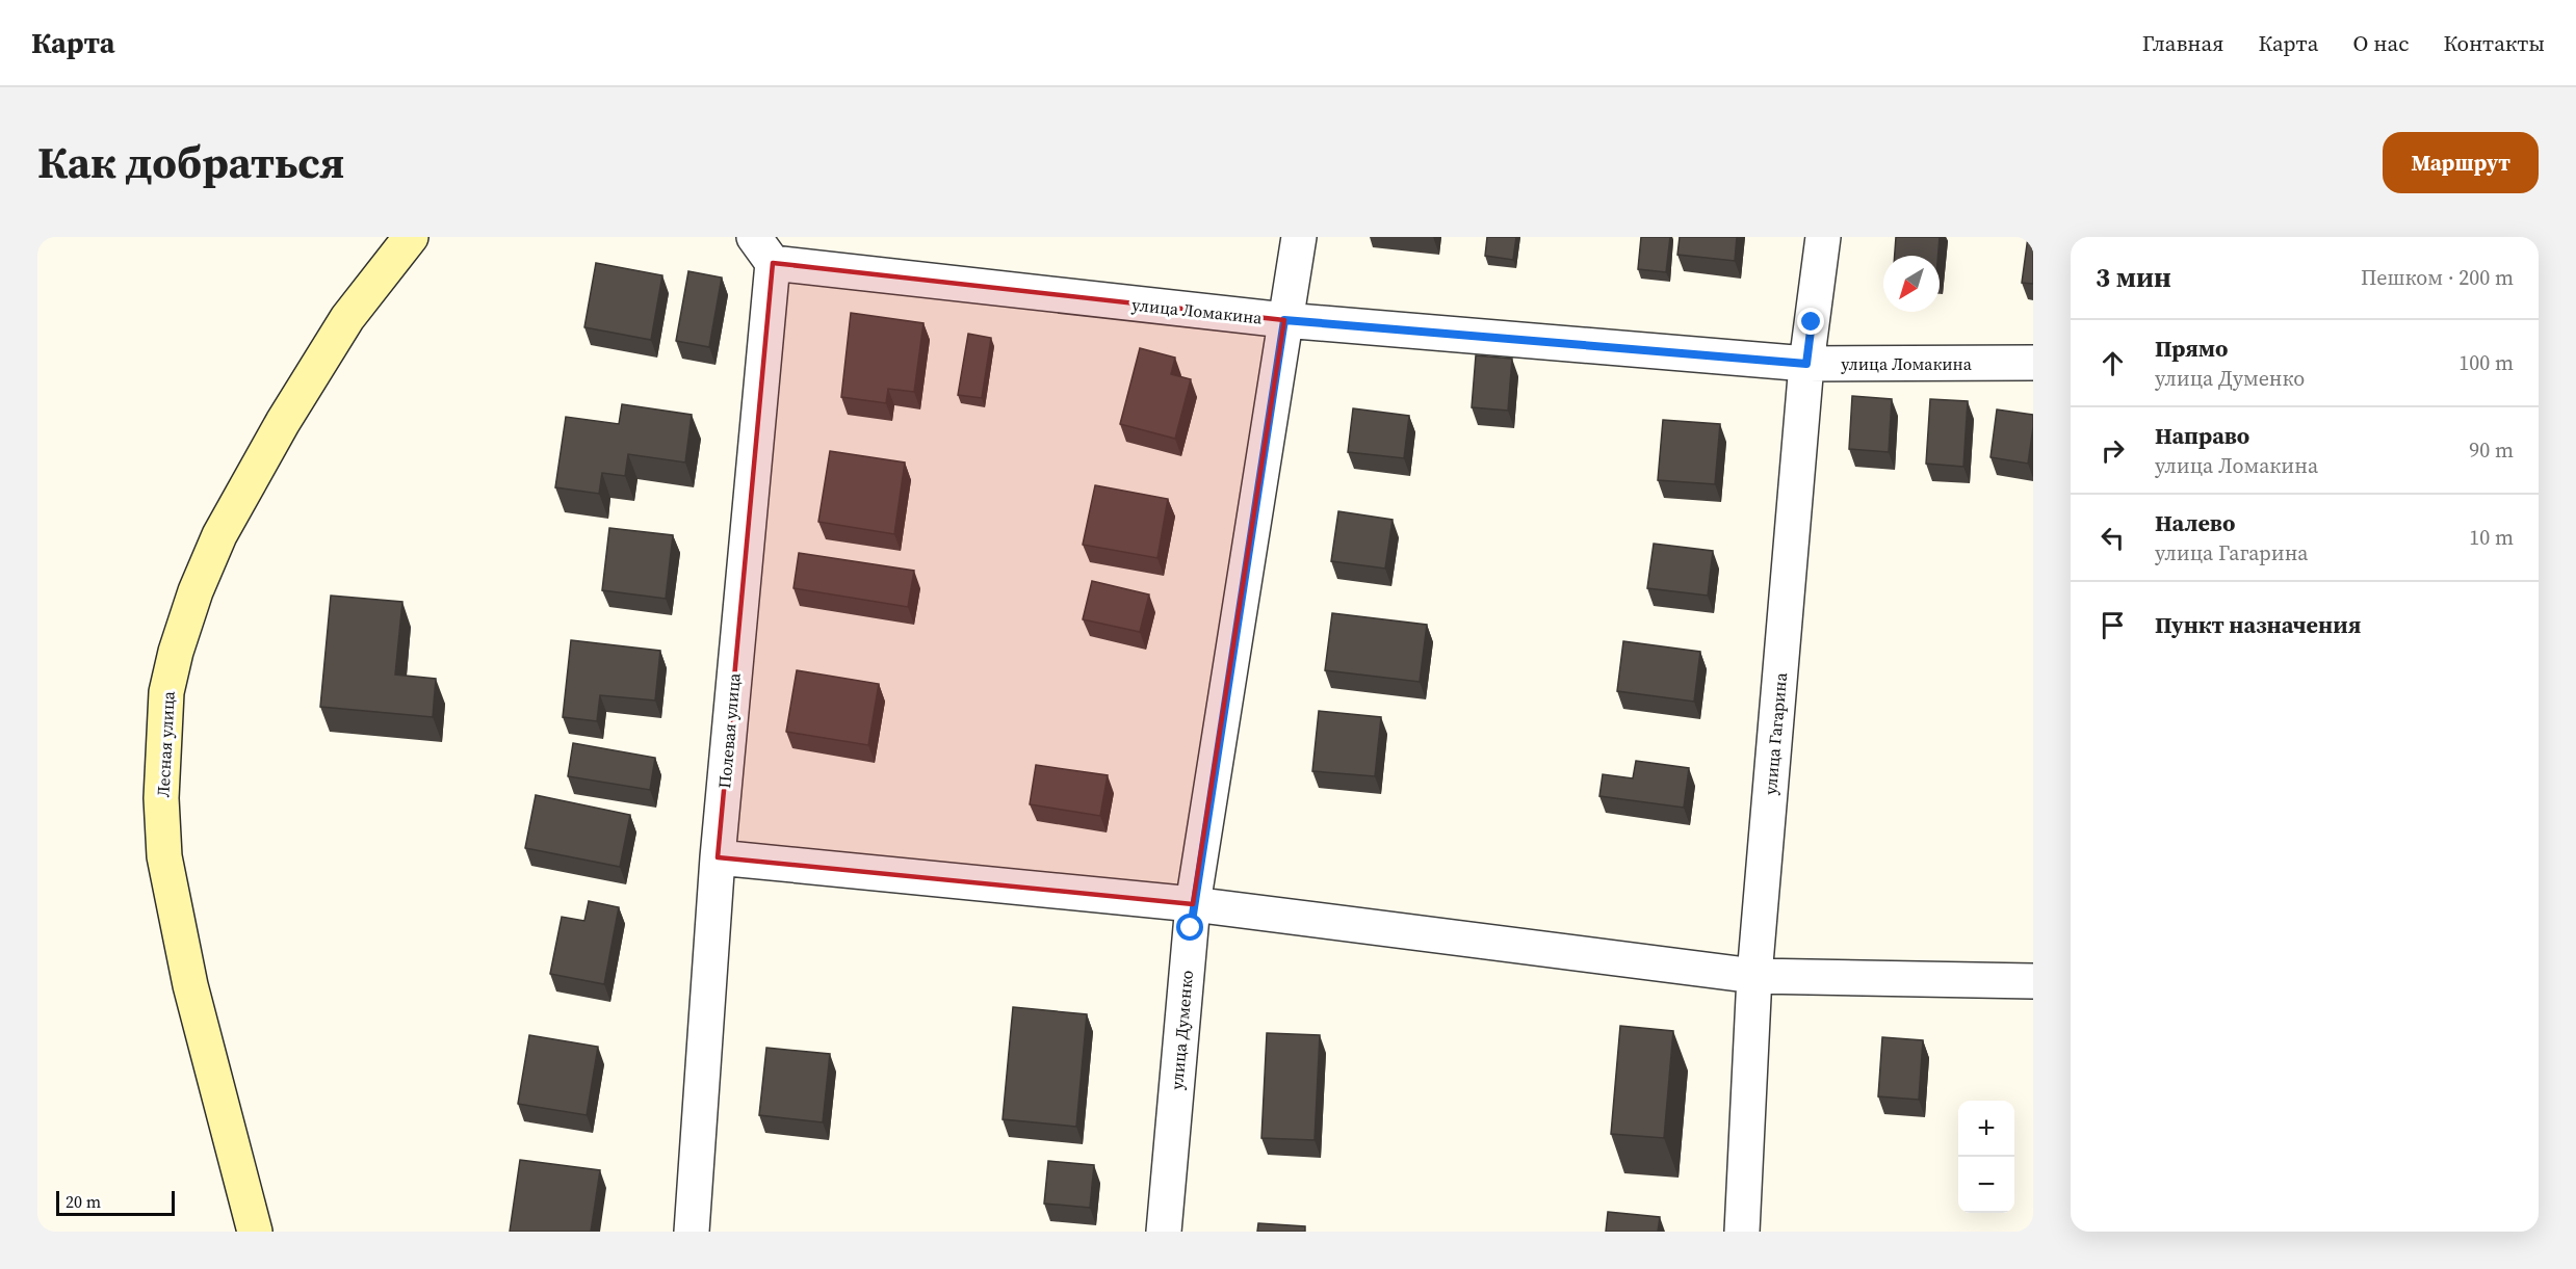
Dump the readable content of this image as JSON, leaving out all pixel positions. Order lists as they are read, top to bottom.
{
  "streets": {
    "street": [
      "улица Ломакина",
      "Полевая улица",
      "улица Гагарина",
      "Лесная улица",
      "улица Думенко"
    ]
  },
  "crossings": [
    ["улица Ломакина", "Полевая улица"],
    ["улица Ломакина", "улица Гагарина"],
    ["улица Ломакина", "улица Думенко"]
  ],
  "scale_bar": "20 m",
  "north": "bottom left",
  "page": {
    "header": "Карта",
    "nav": [
      "Главная",
      "Карта",
      "О нас",
      "Контакты"
    ],
    "title": "Как добраться",
    "buttons": "Маршрут",
    "heading": ["3 мин", "Пешком · 200 m"],
    "list": [
      ["Прямо", "улица Думенко", "100 m"],
      ["Направо", "улица Ломакина", "90 m"],
      ["Налево", "улица Гагарина", "10 m"],
      "Пункт назначения"
    ],
    "map_buttons": ["+", "−"],
    "scale": "20 m"
  }
}
